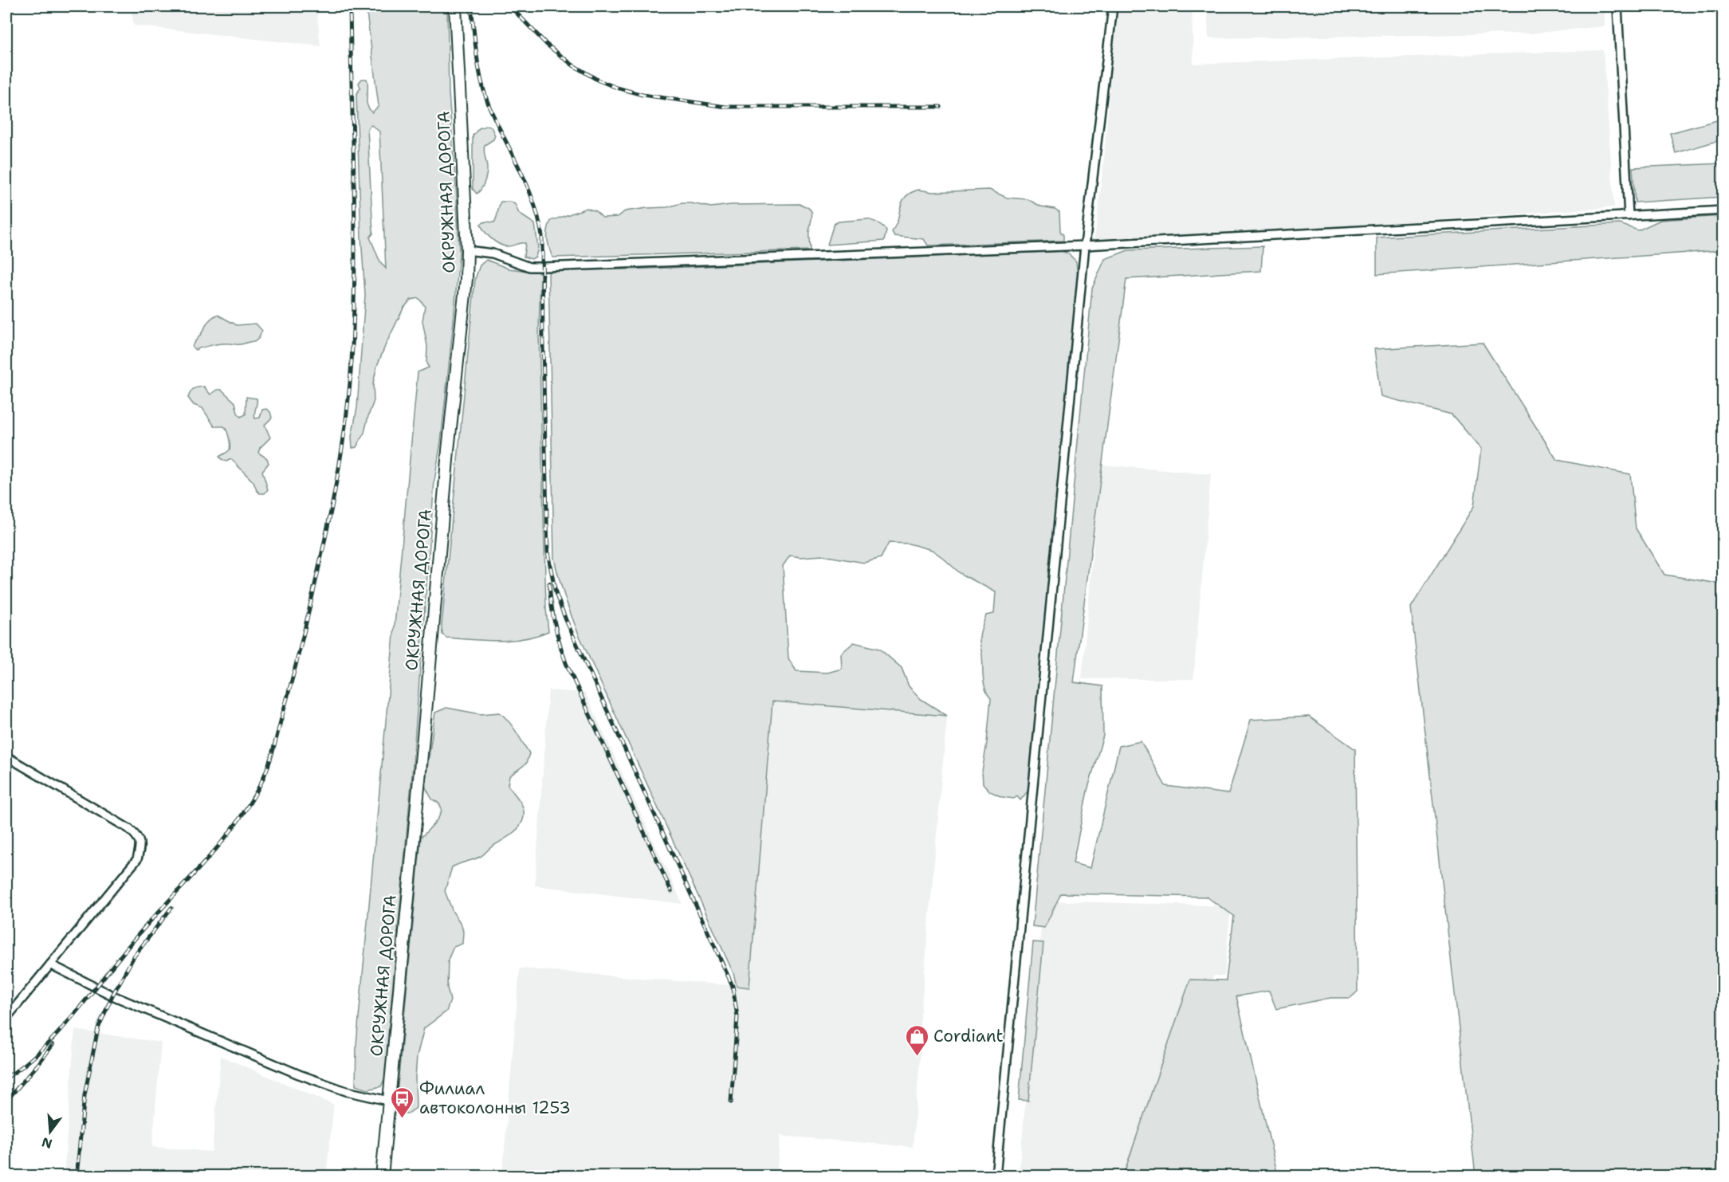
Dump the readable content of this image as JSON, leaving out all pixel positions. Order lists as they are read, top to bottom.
{
  "streets": {
    "main road": ["ОКРУЖНАЯ ДОРОГА"]
  },
  "places": {
    "shop": ["Cordiant"],
    "bus stop": ["Филиал автоколонны 1253"]
  },
  "north": "bottom"
}
